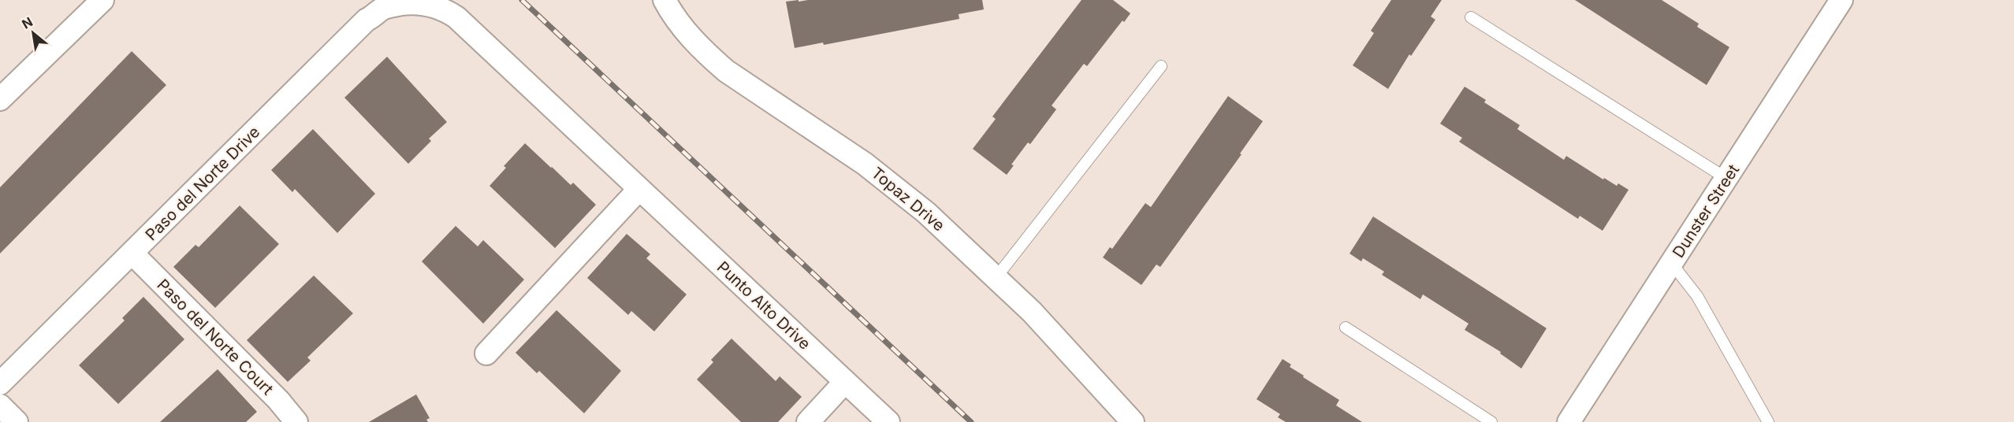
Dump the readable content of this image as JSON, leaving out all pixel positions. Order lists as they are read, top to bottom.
{
  "streets": {
    "street": [
      "Paso del Norte Drive",
      "Topaz Drive",
      "Dunster Street",
      "Punto Alto Drive",
      "Paso del Norte Court"
    ]
  },
  "crossings": [
    ["Paso del Norte Drive", "Punto Alto Drive"],
    ["Paso del Norte Drive", "Paso del Norte Court"]
  ],
  "north": "top left"
}
